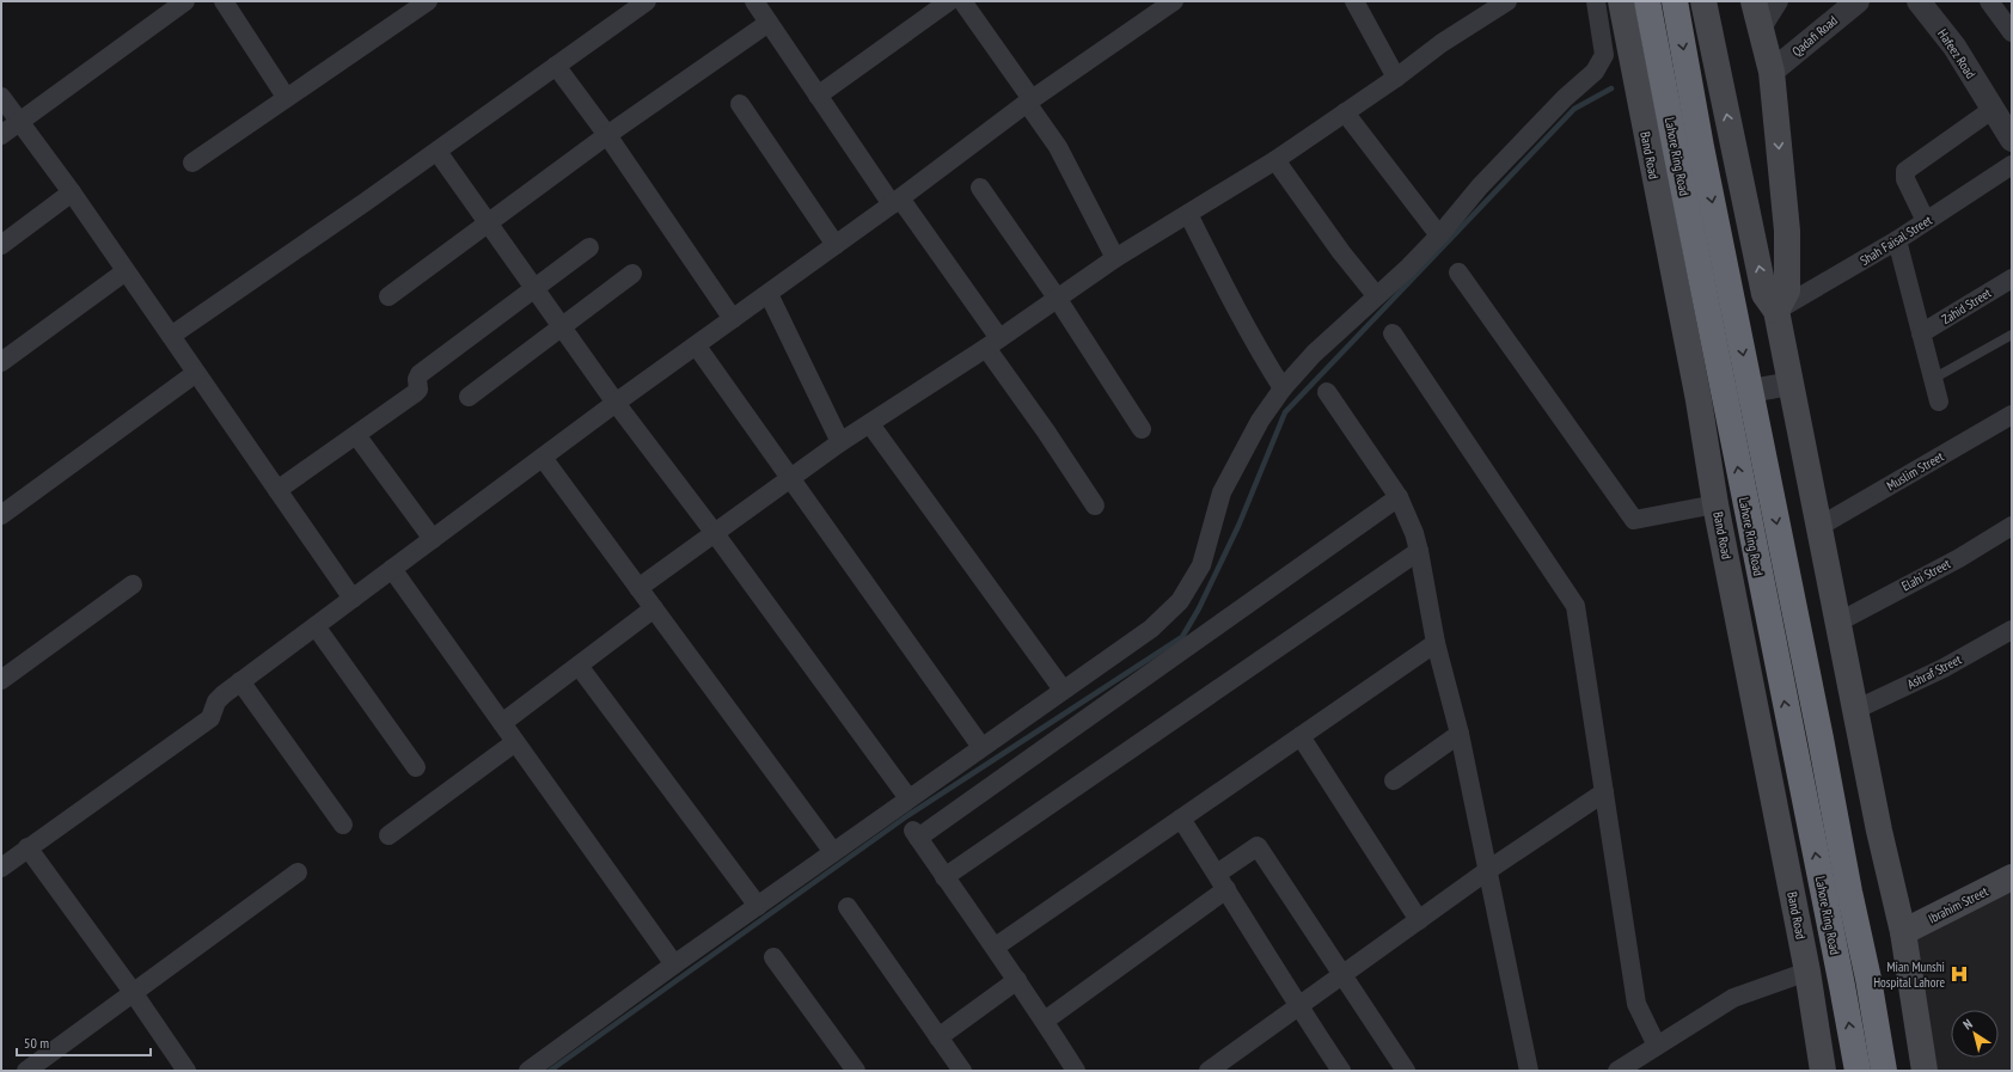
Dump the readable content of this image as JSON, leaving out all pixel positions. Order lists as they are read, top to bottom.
{
  "streets": {
    "highway": ["Lahore Ring Road"],
    "main road": ["Band Road", "Ibrahim Street"],
    "street": [
      "Qadafi Road",
      "Hafeez Road",
      "Shah Faisal Street",
      "Zahid Street",
      "Muslim Street",
      "Elahi Street",
      "Ashraf Street"
    ]
  },
  "places": {
    "hospital": ["Mian Munshi Hospital Lahore"]
  },
  "scale_bar": "50 m",
  "north": "top left"
}
